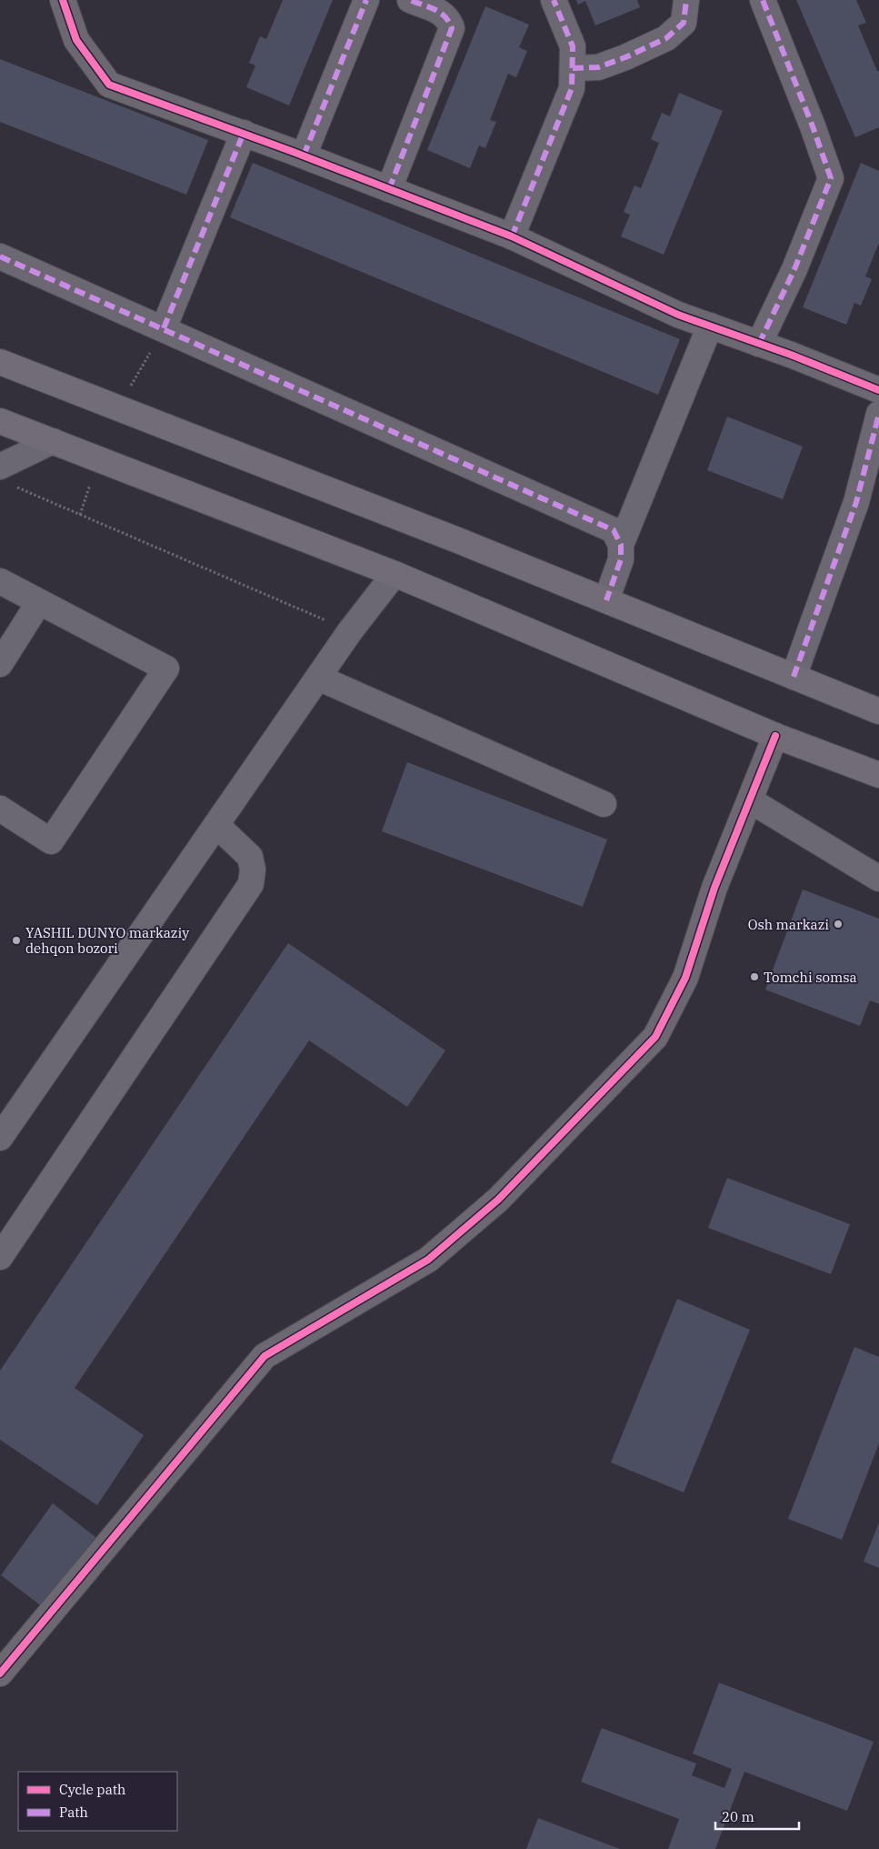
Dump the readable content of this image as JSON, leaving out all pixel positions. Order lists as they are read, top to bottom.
{
  "places": ["Osh markazi", "YASHIL DUNYO markaziy dehqon bozori", "Tomchi somsa"],
  "legend": ["Cycle path", "Path"],
  "scale_bar": "20 m"
}
